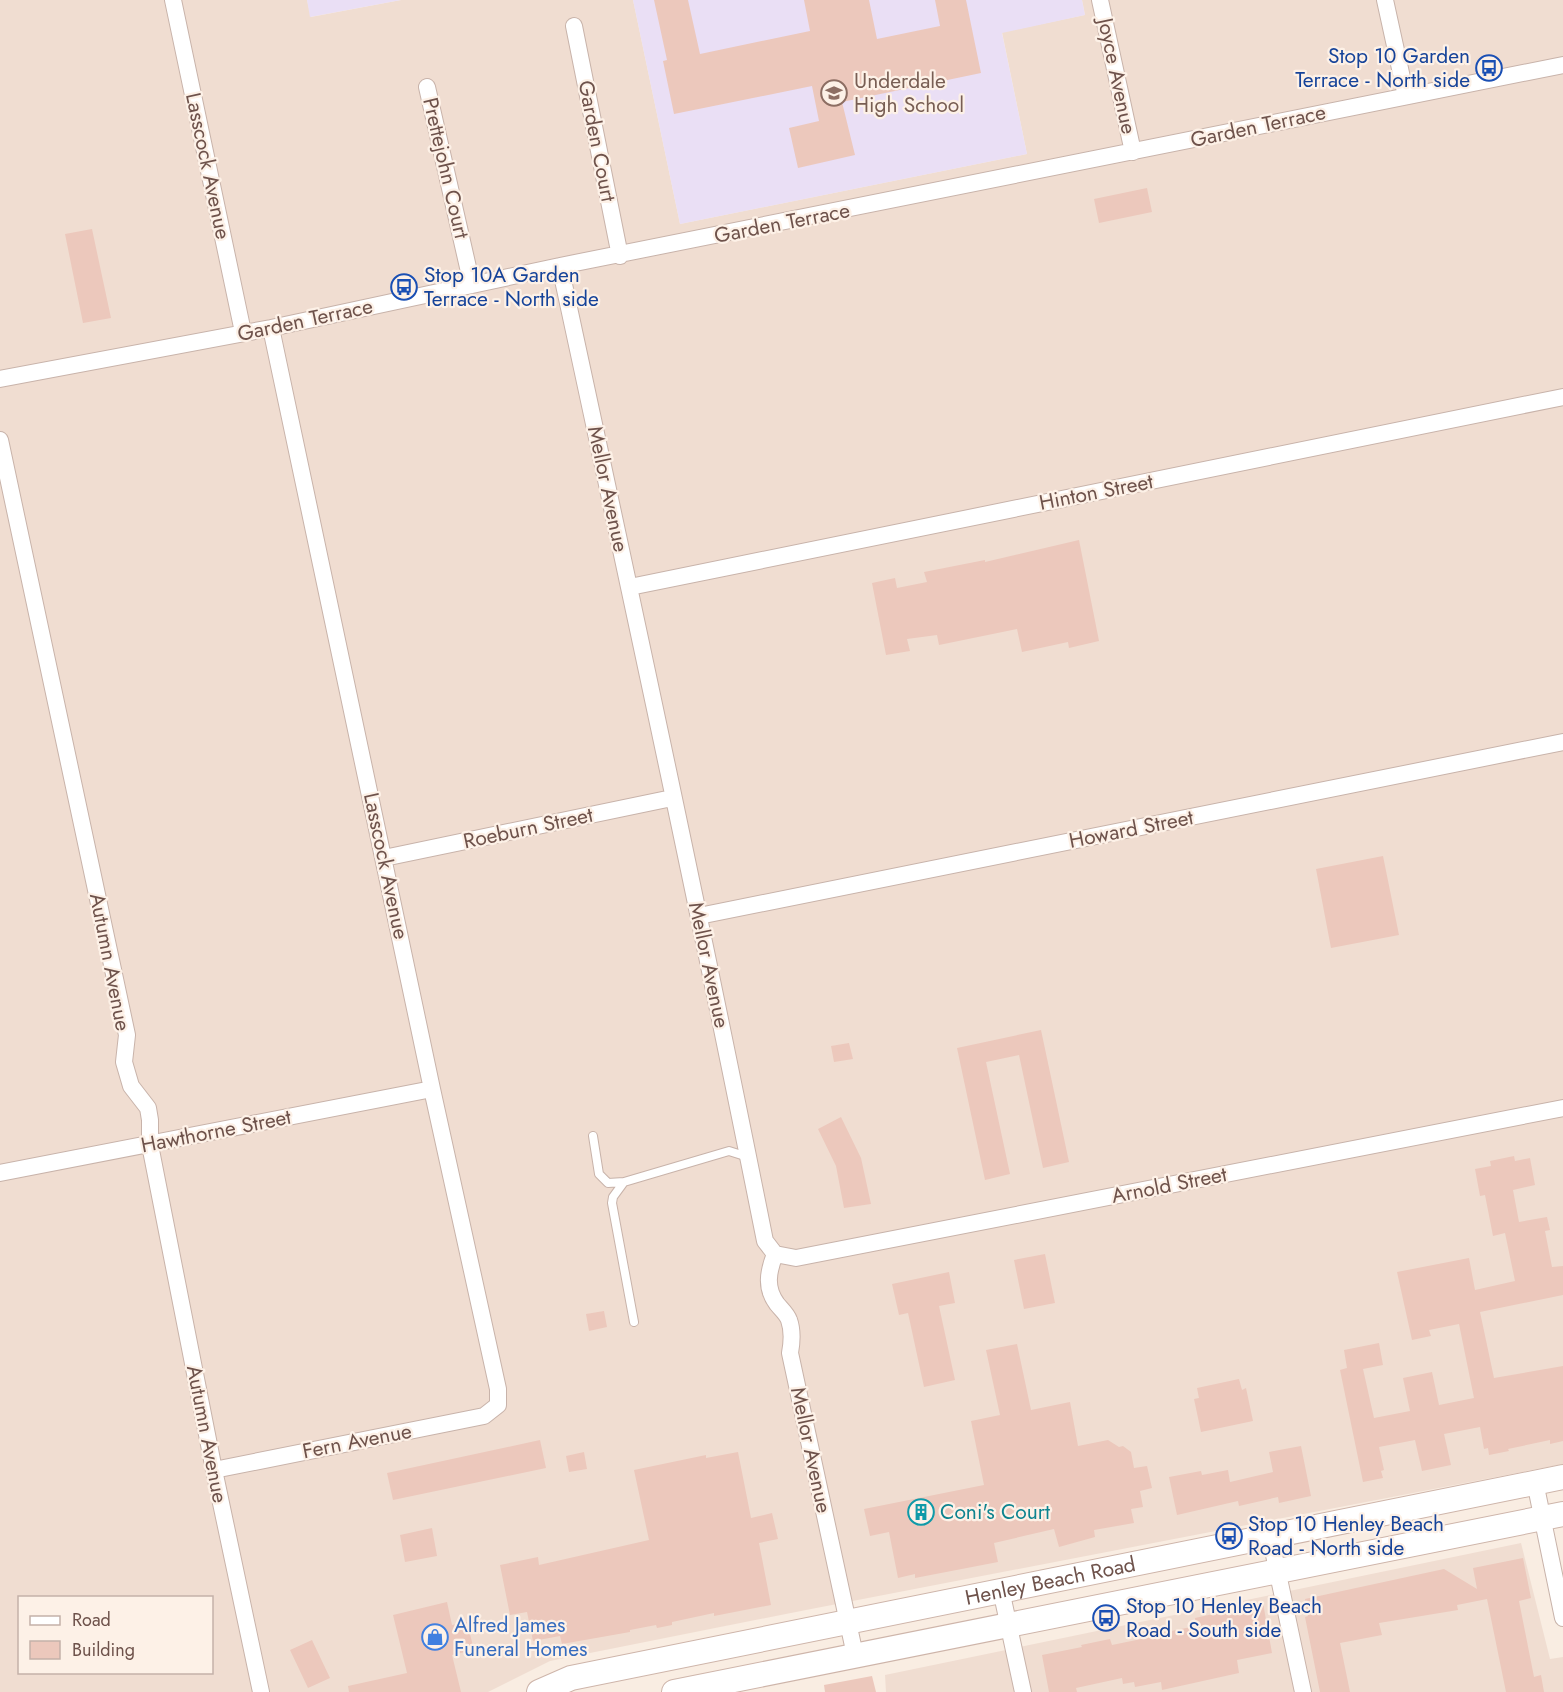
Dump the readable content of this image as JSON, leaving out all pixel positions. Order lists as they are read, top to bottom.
{
  "streets": {
    "main road": ["Henley Beach Road"],
    "street": [
      "Joyce Avenue",
      "Garden Terrace",
      "Garden Court",
      "Lasscock Avenue",
      "Prettejohn Court",
      "Mellor Avenue",
      "Hinton Street",
      "Roeburn Street",
      "Howard Street",
      "Autumn Avenue",
      "Hawthorne Street",
      "Arnold Street",
      "Fern Avenue"
    ]
  },
  "crossings": [
    ["Joyce Avenue", "Garden Terrace"],
    ["Garden Terrace", "Garden Court"],
    ["Garden Terrace", "Lasscock Avenue"],
    ["Garden Terrace", "Prettejohn Court"],
    ["Garden Terrace", "Mellor Avenue"],
    ["Lasscock Avenue", "Roeburn Street"],
    ["Lasscock Avenue", "Hawthorne Street"],
    ["Lasscock Avenue", "Fern Avenue"],
    ["Mellor Avenue", "Hinton Street"],
    ["Mellor Avenue", "Roeburn Street"],
    ["Mellor Avenue", "Howard Street"],
    ["Mellor Avenue", "Arnold Street"],
    ["Mellor Avenue", "Henley Beach Road"],
    ["Autumn Avenue", "Hawthorne Street"],
    ["Autumn Avenue", "Fern Avenue"]
  ],
  "places": {
    "bus stop": [
      "Stop 10 Garden Terrace - North side",
      "Stop 10A Garden Terrace - North side",
      "Stop 10 Henley Beach Road - North side",
      "Stop 10 Henley Beach Road - South side"
    ],
    "school or university": ["Underdale High School"],
    "building": ["Coni's Court"],
    "shop": ["Alfred James Funeral Homes"]
  },
  "legend": ["Road", "Building"]
}
